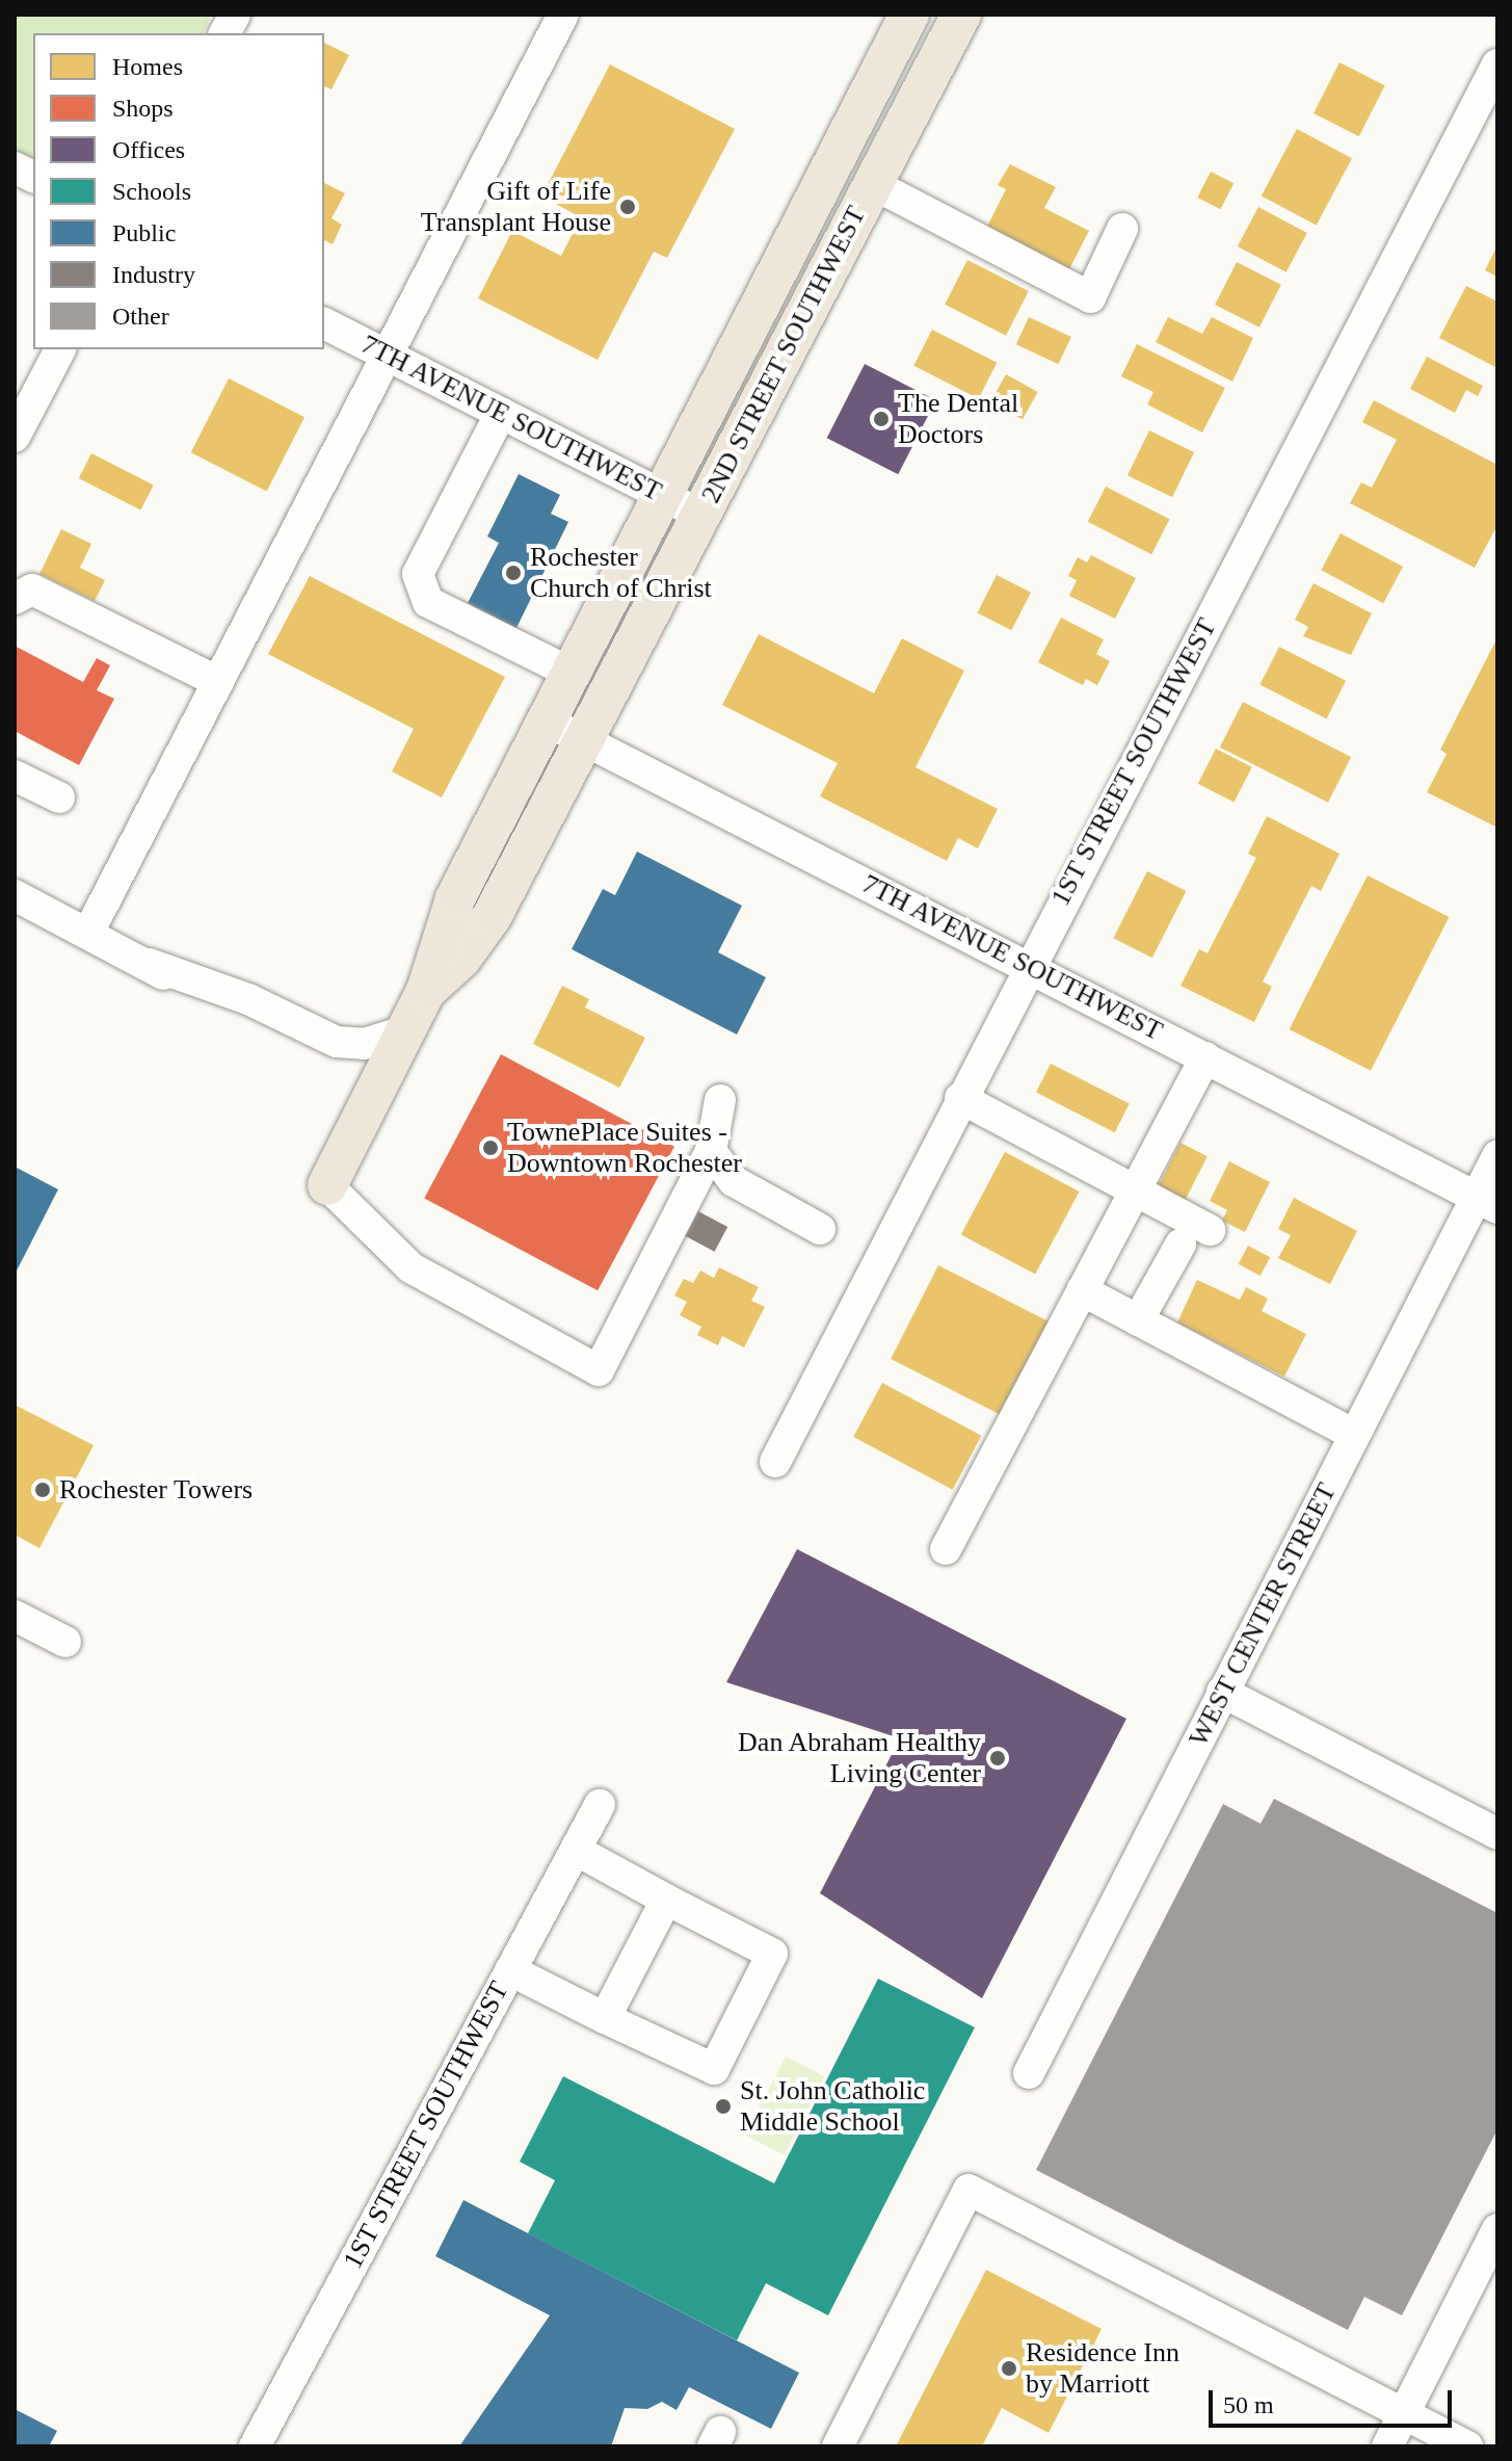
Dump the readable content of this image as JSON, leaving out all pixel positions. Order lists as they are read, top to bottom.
{
  "streets": {
    "main road": ["2ND STREET SOUTHWEST"],
    "street": ["7TH AVENUE SOUTHWEST", "1ST STREET SOUTHWEST", "WEST CENTER STREET"]
  },
  "crossings": [
    ["2ND STREET SOUTHWEST", "7TH AVENUE SOUTHWEST"],
    ["7TH AVENUE SOUTHWEST", "1ST STREET SOUTHWEST"],
    ["7TH AVENUE SOUTHWEST", "WEST CENTER STREET"]
  ],
  "places": [
    "Gift of Life Transplant House",
    "The Dental Doctors",
    "Rochester Church of Christ",
    "TownePlace Suites - Downtown Rochester",
    "Rochester Towers",
    "Dan Abraham Healthy Living Center",
    "St. John Catholic Middle School",
    "Residence Inn by Marriott"
  ],
  "legend": [
    "Homes",
    "Shops",
    "Offices",
    "Schools",
    "Public",
    "Industry",
    "Other"
  ],
  "scale_bar": "50 m"
}
